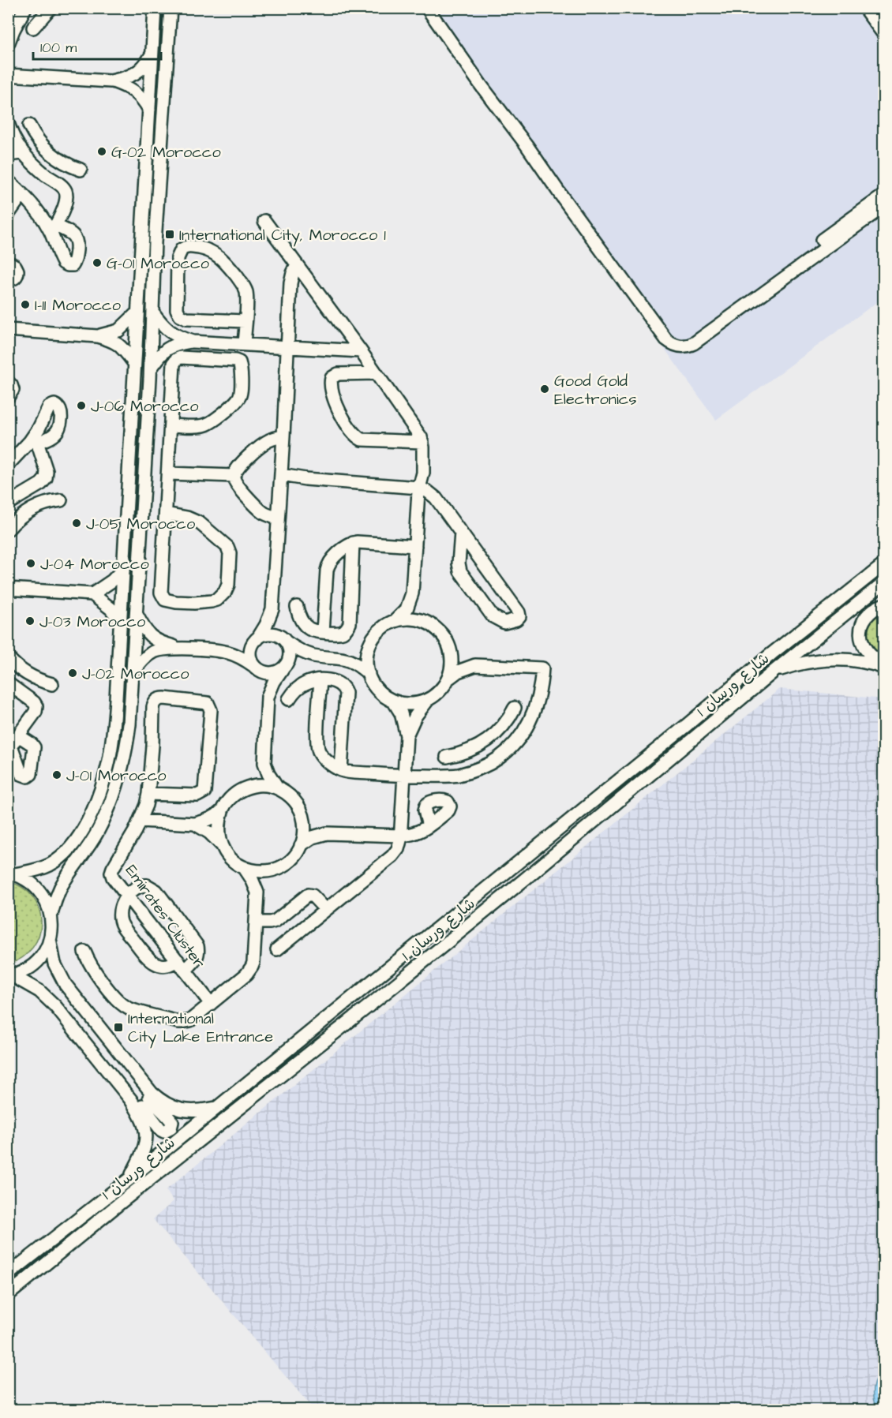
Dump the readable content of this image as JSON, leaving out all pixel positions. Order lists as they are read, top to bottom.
{
  "streets": {
    "street": ["شارع ورسان 1", "Emirates Cluster"]
  },
  "places": {
    "other": [
      "G-02 Morocco",
      "G-01 Morocco",
      "I-11 Morocco",
      "Good Gold Electronics",
      "J-06 Morocco",
      "J-05 Morocco",
      "J-04 Morocco",
      "J-03 Morocco",
      "J-02 Morocco",
      "J-01 Morocco"
    ],
    "transit": ["International City, Morocco 1", "International City Lake Entrance"]
  },
  "scale_bar": "100 m"
}
